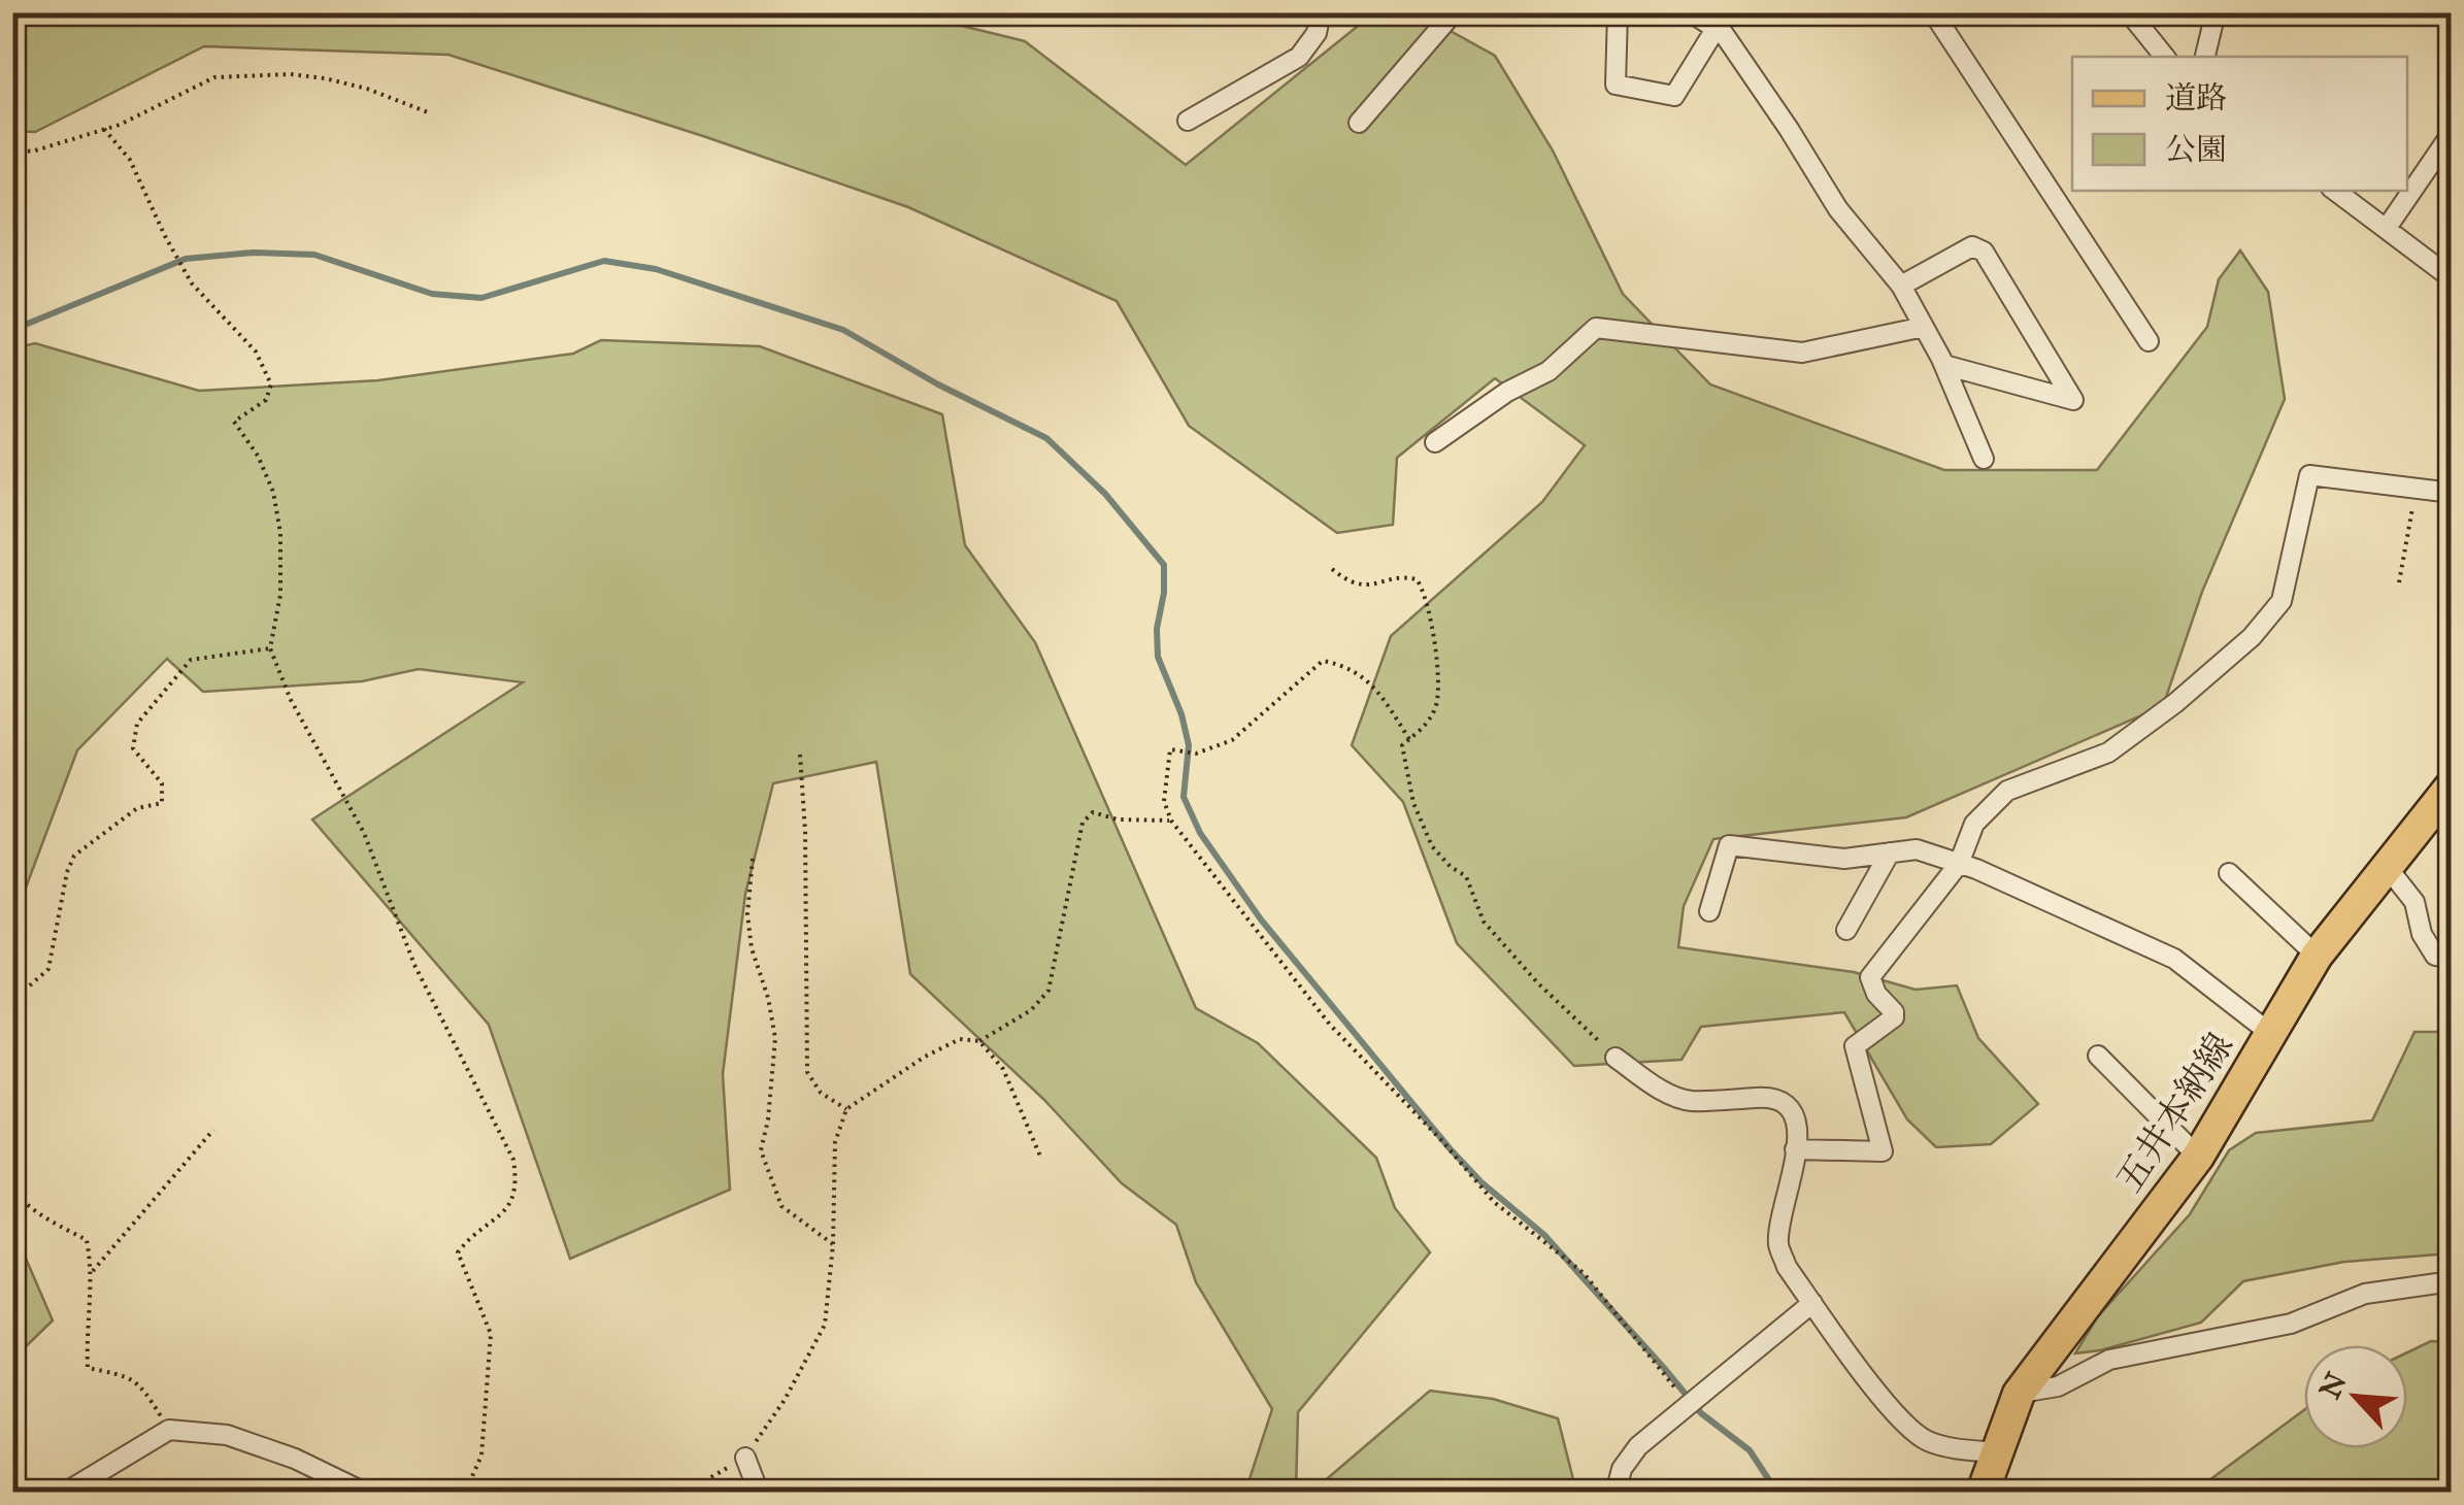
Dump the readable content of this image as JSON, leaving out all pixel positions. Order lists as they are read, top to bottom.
{
  "streets": {
    "main road": ["五井本納線"]
  },
  "legend": ["道路", "公園"],
  "north": "top left"
}
